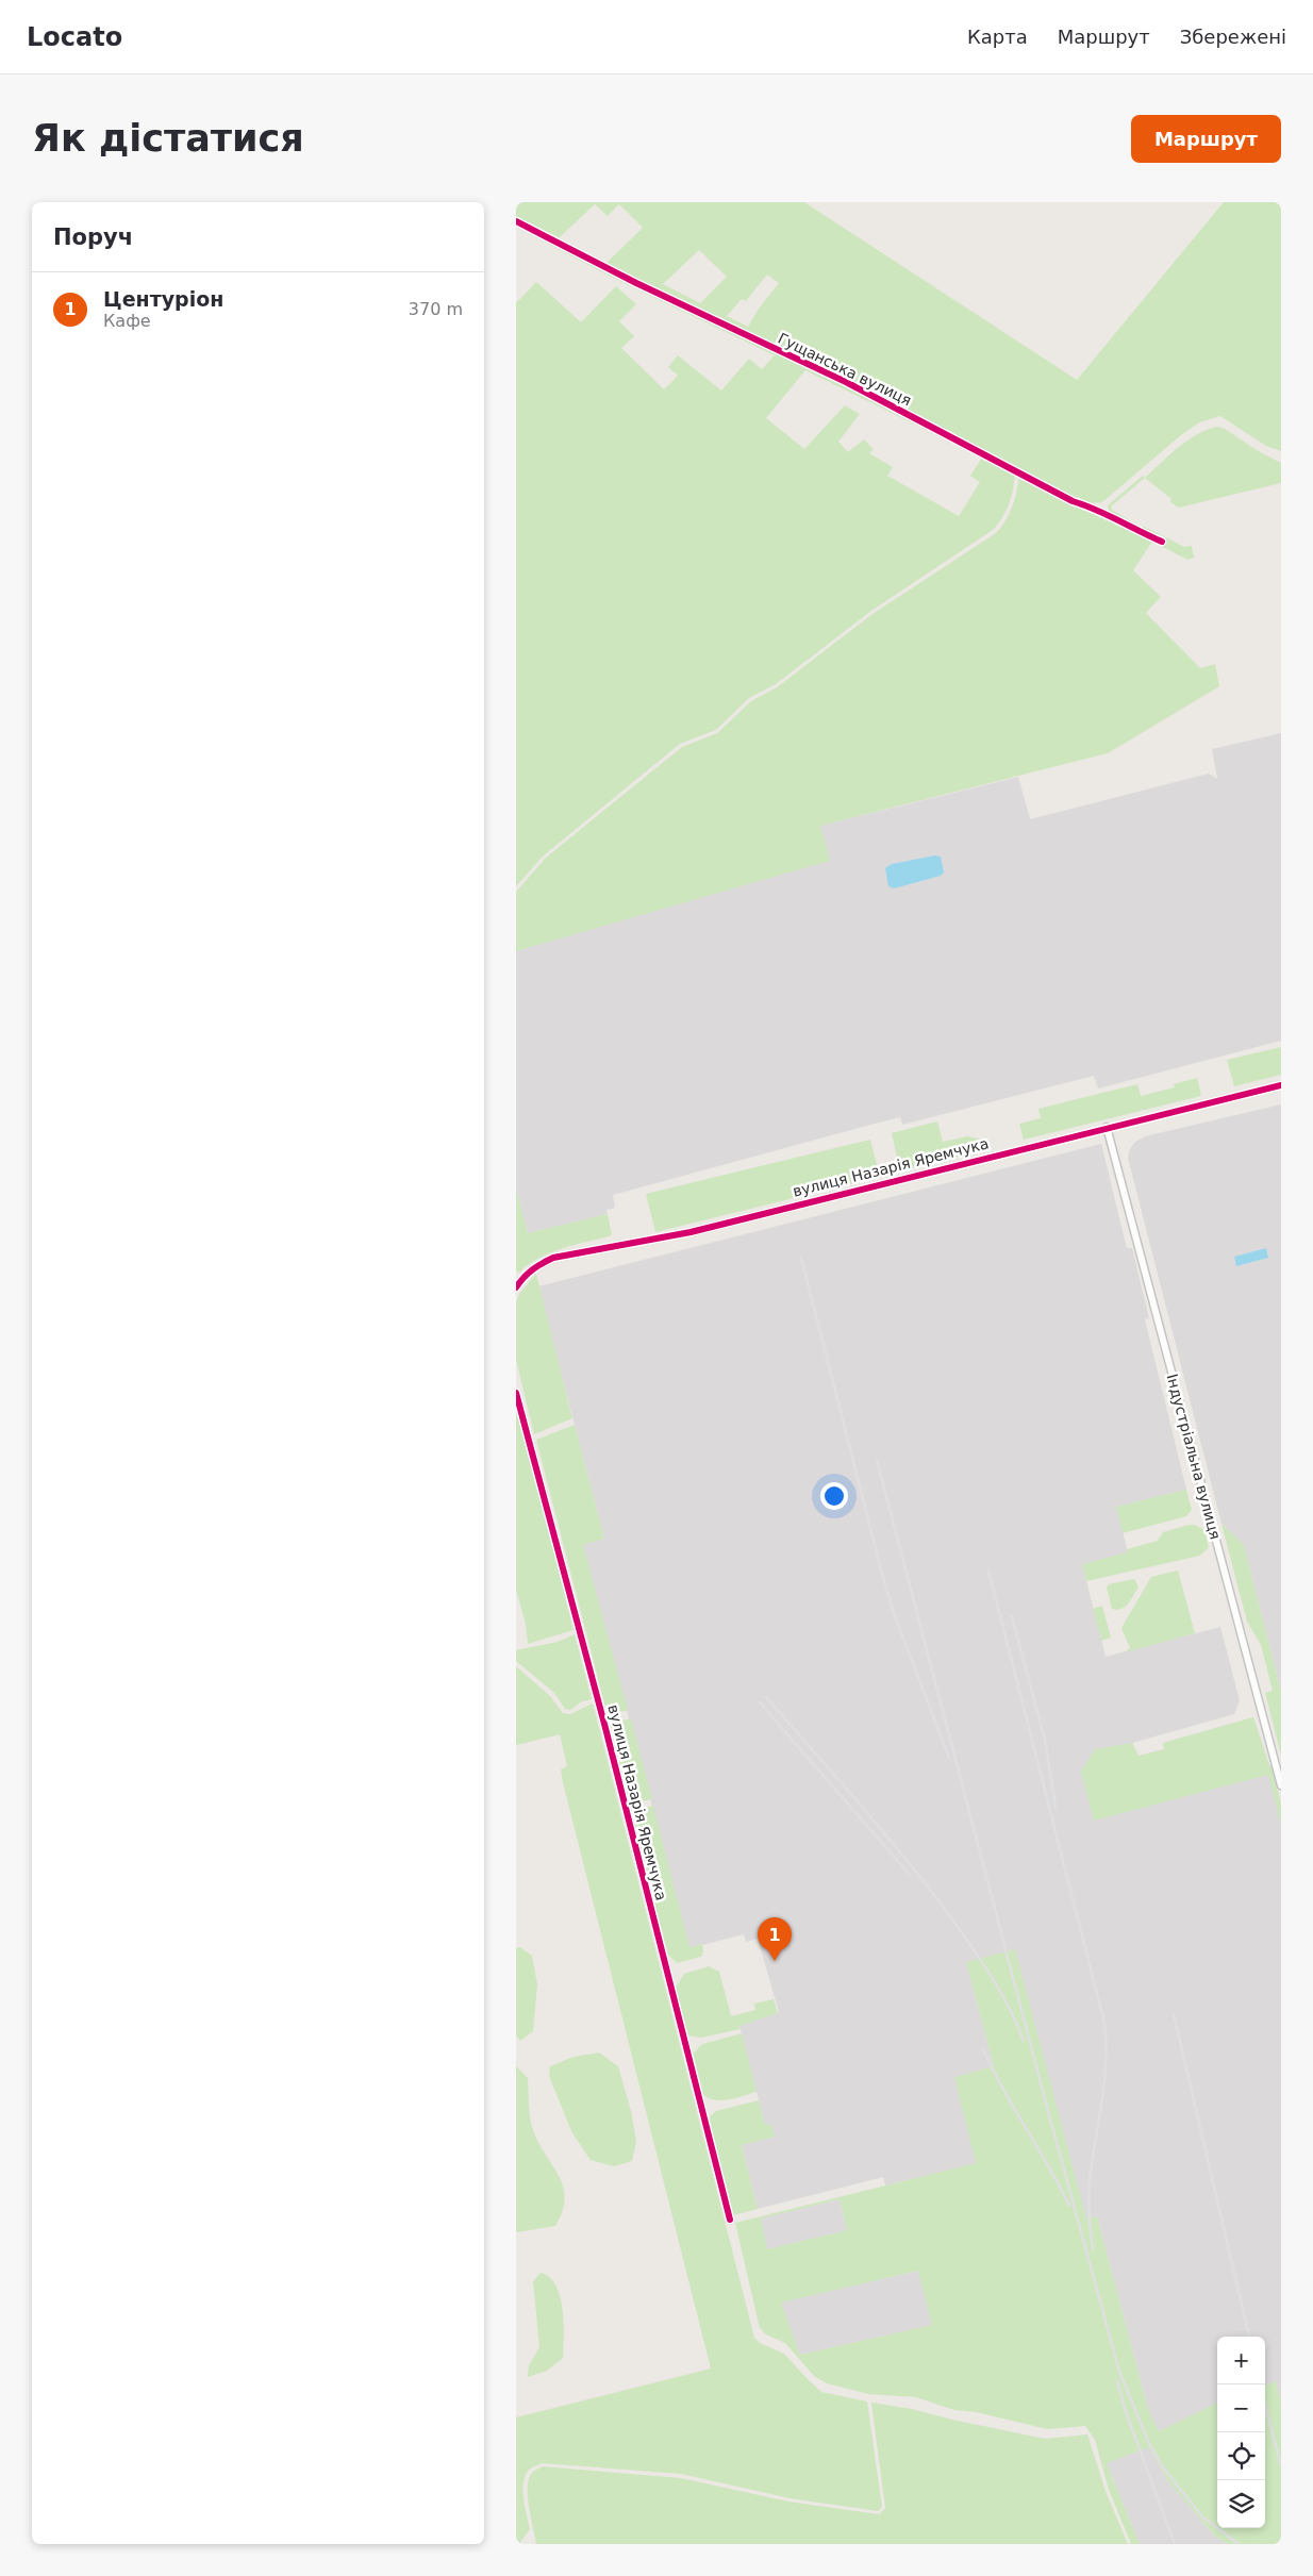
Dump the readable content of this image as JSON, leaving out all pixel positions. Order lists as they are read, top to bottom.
{
  "streets": {
    "street": ["Гущанська вулиця", "вулиця Назарія Яремчука", "Індустріальна вулиця"]
  },
  "crossings": [
    ["вулиця Назарія Яремчука", "Індустріальна вулиця"]
  ],
  "page": {
    "header": "Locato",
    "nav": ["Карта", "Маршрут", "Збережені"],
    "buttons": "Маршрут",
    "title": "Як дістатися",
    "heading": "Поруч",
    "list": [
      {
        "mark": "1",
        "name": "Центуріон",
        "note": "Кафе",
        "value": "370 m"
      }
    ],
    "pins": "1",
    "map_buttons": ["+", "−"]
  }
}
